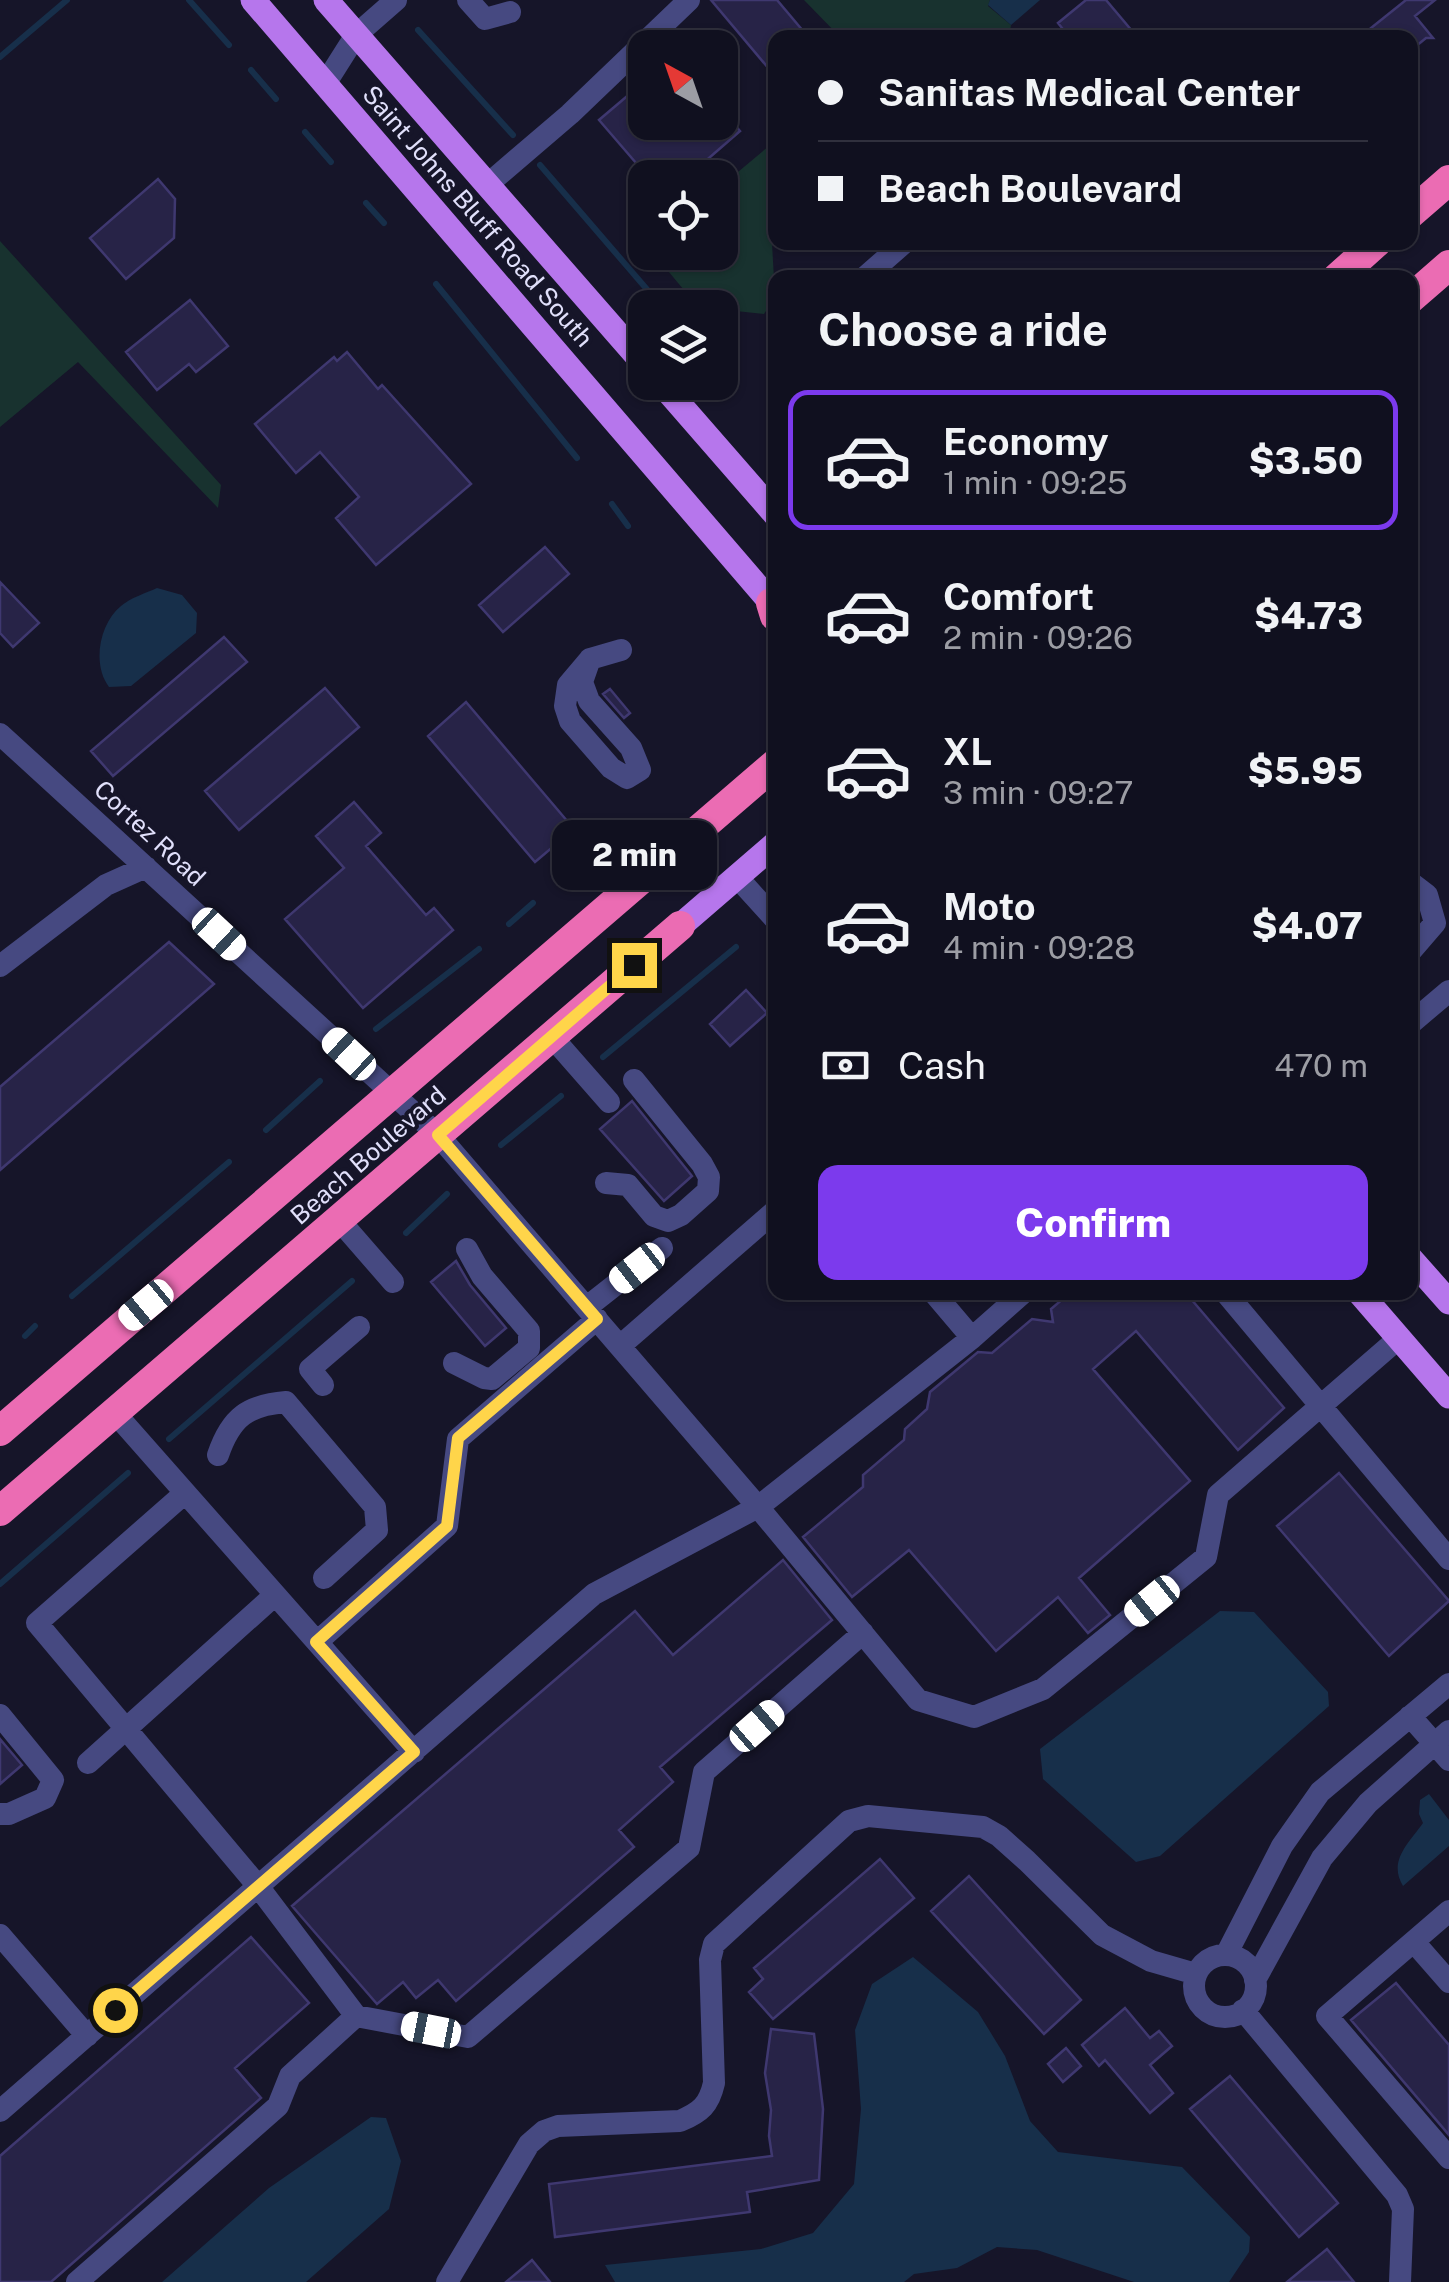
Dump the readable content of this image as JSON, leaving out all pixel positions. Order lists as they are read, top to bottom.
{
  "streets": {
    "highway": ["Beach Boulevard"],
    "main road": ["Saint Johns Bluff Road South"],
    "street": ["Cortez Road"]
  },
  "crossings": [
    ["Cortez Road", "Beach Boulevard"]
  ],
  "north": "top left",
  "page": {
    "banner": ["Sanitas Medical Center", "Beach Boulevard"],
    "heading": "Choose a ride",
    "list": [
      {
        "name": "Economy",
        "note": "1 min · 09:25",
        "value": "$3.50"
      },
      {
        "name": "Comfort",
        "note": "2 min · 09:26",
        "value": "$4.73"
      },
      {
        "name": "XL",
        "note": "3 min · 09:27",
        "value": "$5.95"
      },
      {
        "name": "Moto",
        "note": "4 min · 09:28",
        "value": "$4.07"
      }
    ],
    "bubble": "2 min",
    "pay": ["Cash", "470 m"],
    "buttons": "Confirm"
  }
}
